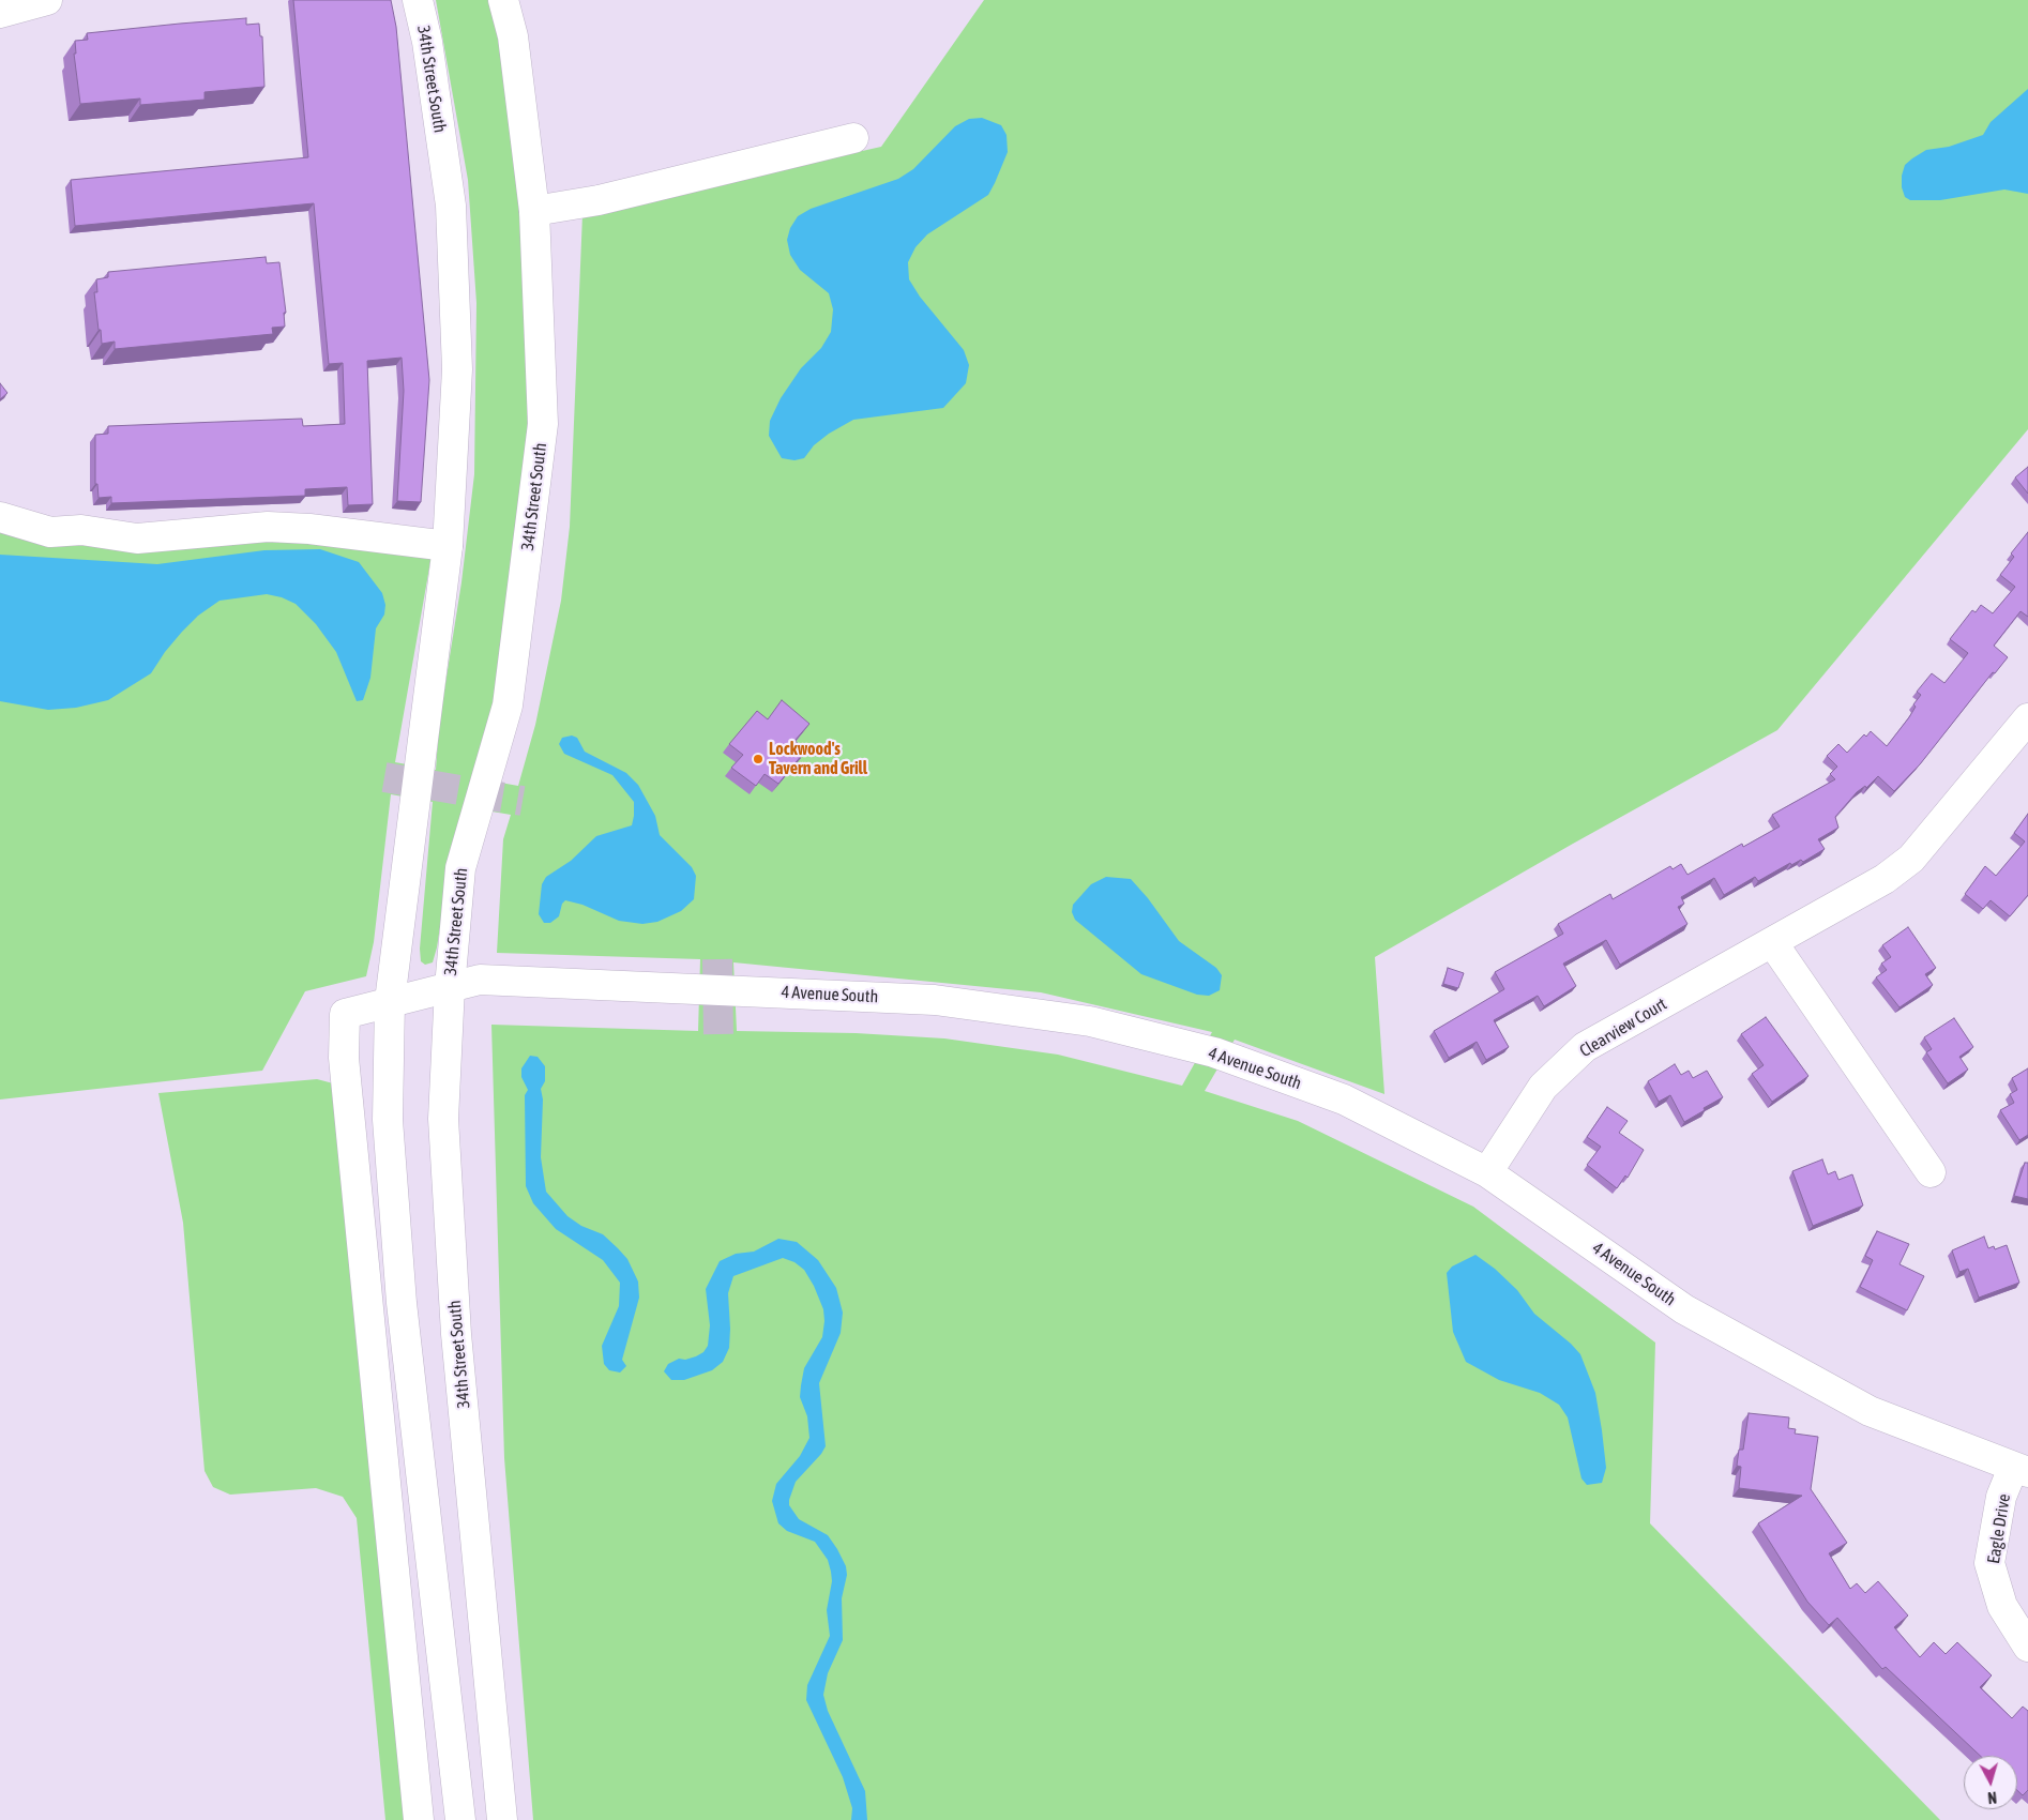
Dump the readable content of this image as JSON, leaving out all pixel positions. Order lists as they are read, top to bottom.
{
  "streets": {
    "main road": [
      "34th Street South",
      "4 Avenue South",
      "Clearview Court",
      "Eagle Drive"
    ]
  },
  "crossings": [
    ["34th Street South", "4 Avenue South"],
    ["4 Avenue South", "Clearview Court"],
    ["4 Avenue South", "Eagle Drive"]
  ],
  "places": ["Lockwood's Tavern and Grill"],
  "north": "bottom"
}
